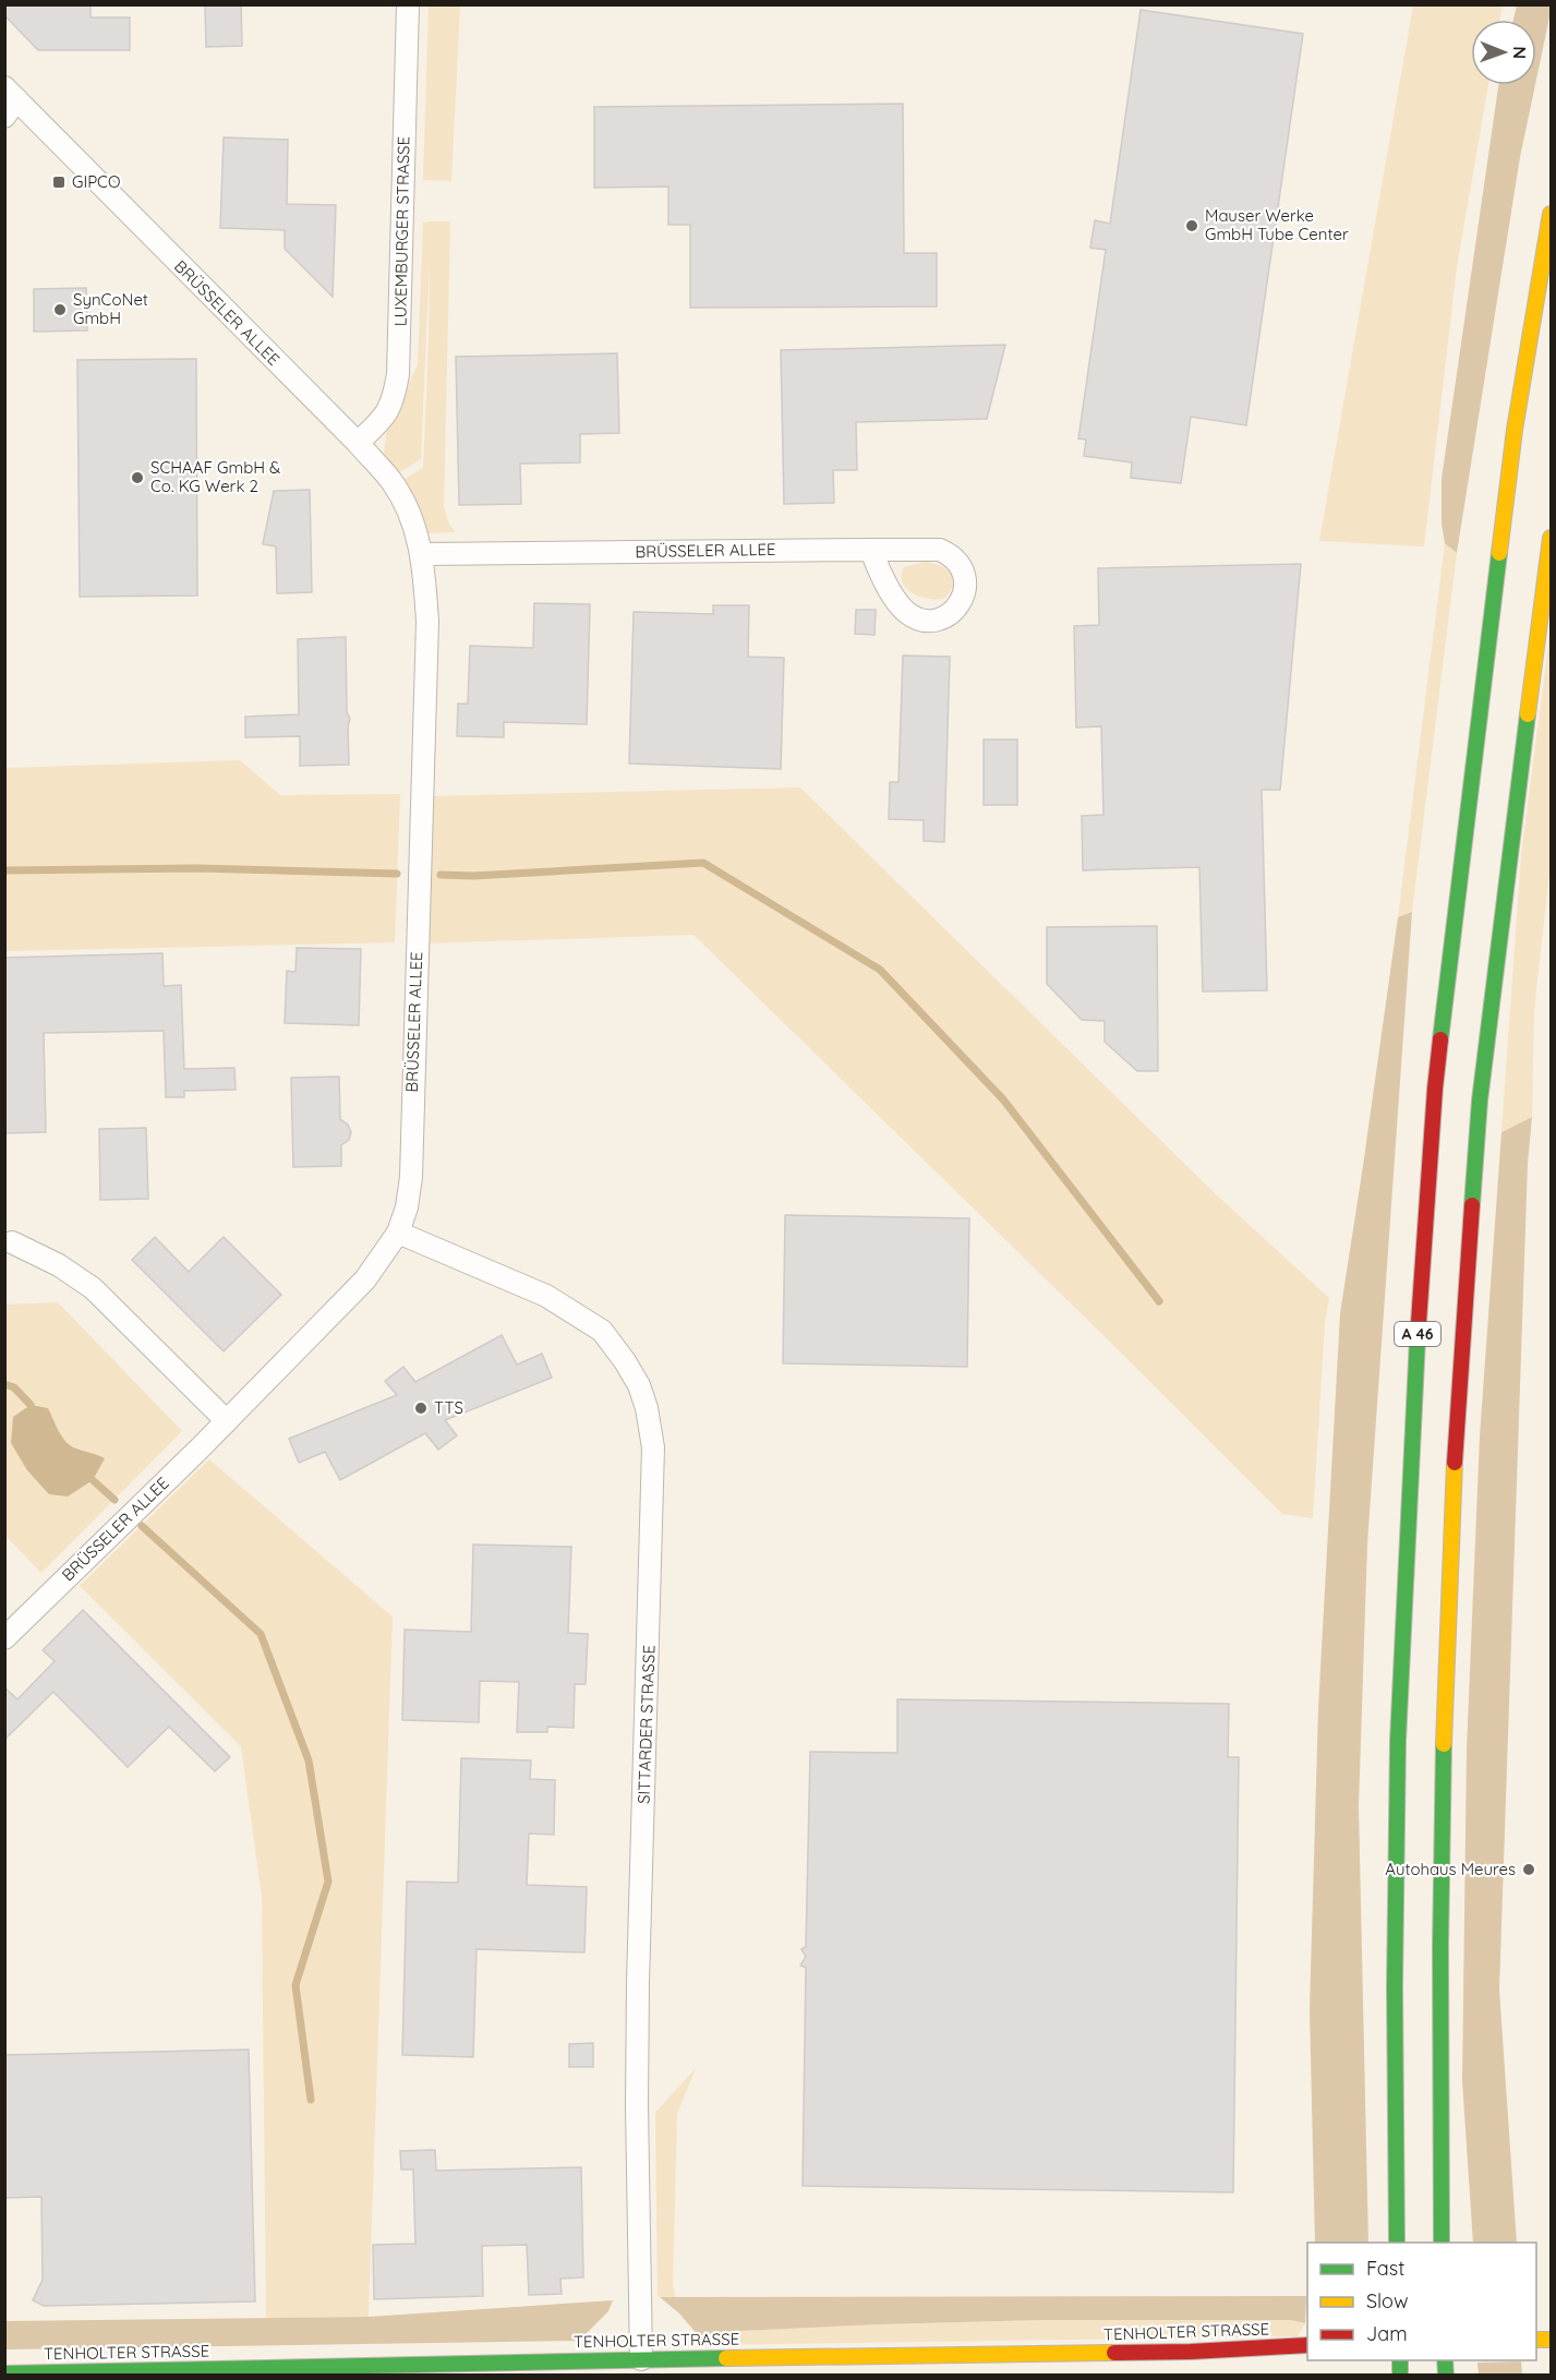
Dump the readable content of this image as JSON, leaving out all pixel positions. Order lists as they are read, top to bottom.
{
  "streets": {
    "main road": ["A 46", "TENHOLTER STRASSE"],
    "street": ["LUXEMBURGER STRASSE", "BRÜSSELER ALLEE", "SITTARDER STRASSE"]
  },
  "crossings": [
    ["LUXEMBURGER STRASSE", "BRÜSSELER ALLEE"],
    ["BRÜSSELER ALLEE", "SITTARDER STRASSE"],
    ["SITTARDER STRASSE", "TENHOLTER STRASSE"]
  ],
  "places": {
    "transit": ["GIPCO"],
    "other": [
      "Mauser Werke GmbH Tube Center",
      "SynCoNet GmbH",
      "SCHAAF GmbH & Co. KG Werk 2",
      "TTS",
      "Autohaus Meures"
    ]
  },
  "legend": ["Fast", "Slow", "Jam"],
  "north": "right"
}
